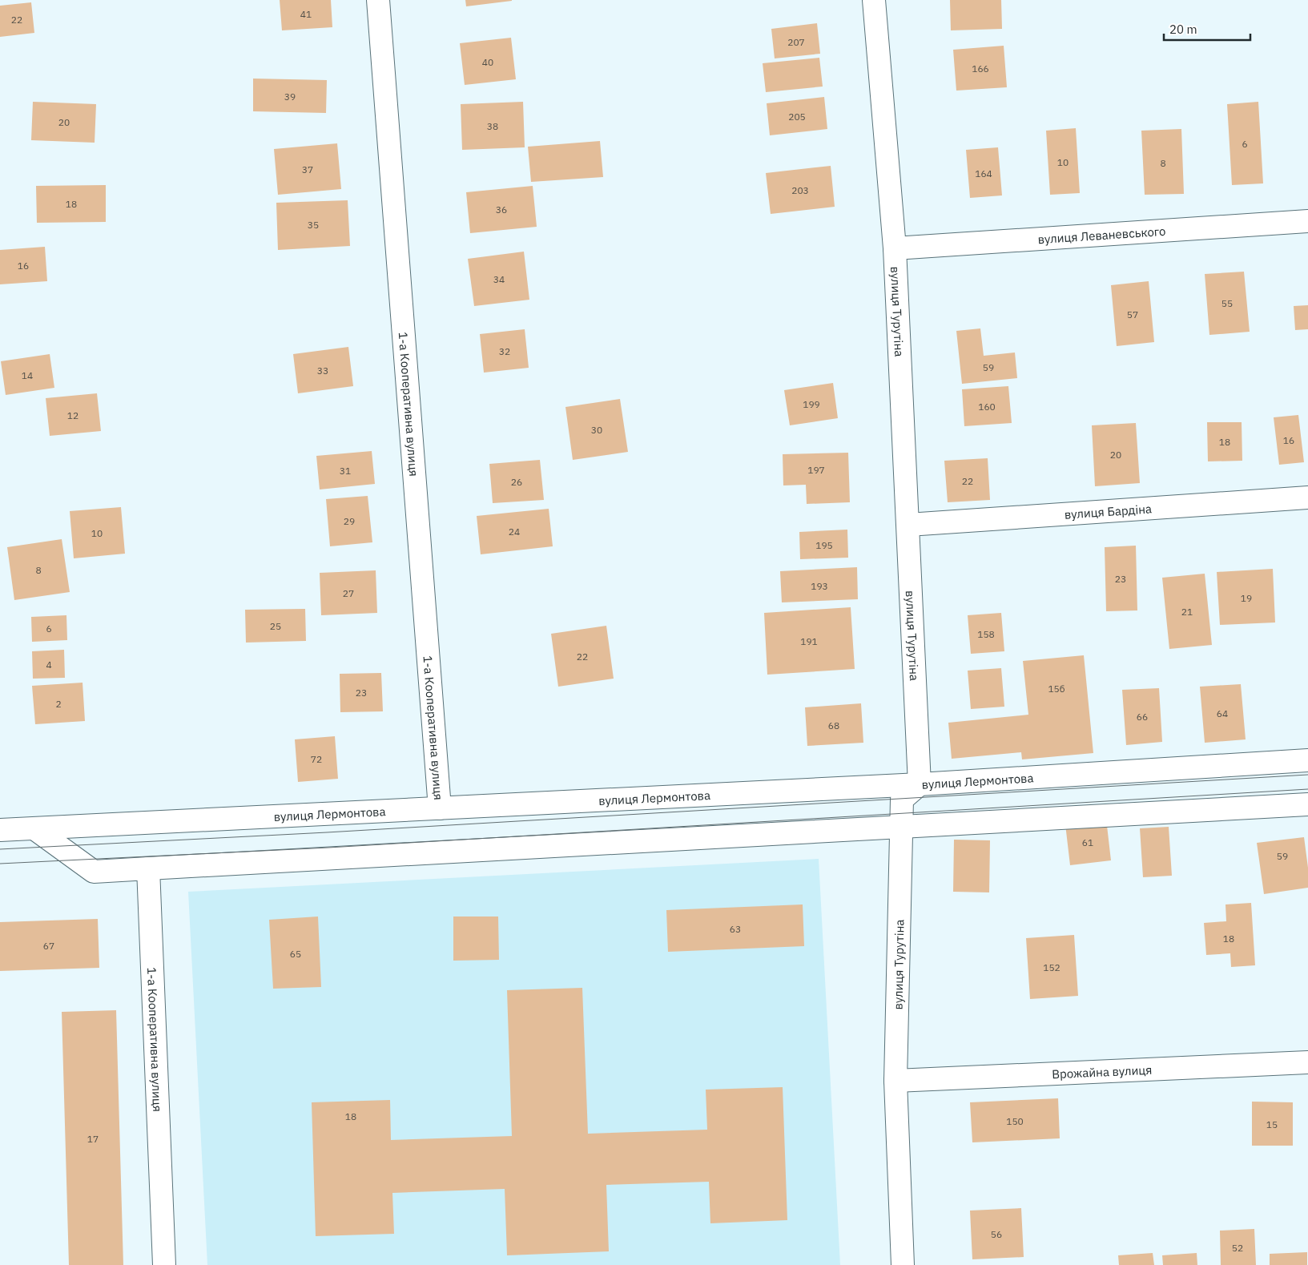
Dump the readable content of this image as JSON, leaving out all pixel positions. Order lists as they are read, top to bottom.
{
  "streets": {
    "street": [
      "вулиця Леваневського",
      "вулиця Турутіна",
      "1-а Кооперативна вулиця",
      "вулиця Бардіна",
      "вулиця Лермонтова",
      "Врожайна вулиця"
    ]
  },
  "crossings": [
    ["вулиця Леваневського", "вулиця Турутіна"],
    ["вулиця Турутіна", "вулиця Бардіна"],
    ["вулиця Турутіна", "вулиця Лермонтова"],
    ["вулиця Турутіна", "Врожайна вулиця"],
    ["1-а Кооперативна вулиця", "вулиця Лермонтова"]
  ],
  "house_numbers": [
    "41",
    "22",
    "207",
    "40",
    "166",
    "39",
    "205",
    "20",
    "38",
    "6",
    "10",
    "8",
    "37",
    "164",
    "203",
    "18",
    "36",
    "35",
    "16",
    "34",
    "55",
    "57",
    "32",
    "59",
    "33",
    "14",
    "199",
    "160",
    "12",
    "30",
    "16",
    "18",
    "20",
    "197",
    "31",
    "22",
    "26",
    "29",
    "24",
    "10",
    "195",
    "8",
    "23",
    "193",
    "27",
    "19",
    "21",
    "25",
    "6",
    "158",
    "191",
    "22",
    "4",
    "15б",
    "23",
    "2",
    "64",
    "66",
    "68",
    "72",
    "61",
    "59",
    "63",
    "18",
    "67",
    "65",
    "152",
    "18",
    "150",
    "15",
    "17",
    "56",
    "52"
  ],
  "scale_bar": "20 m"
}
